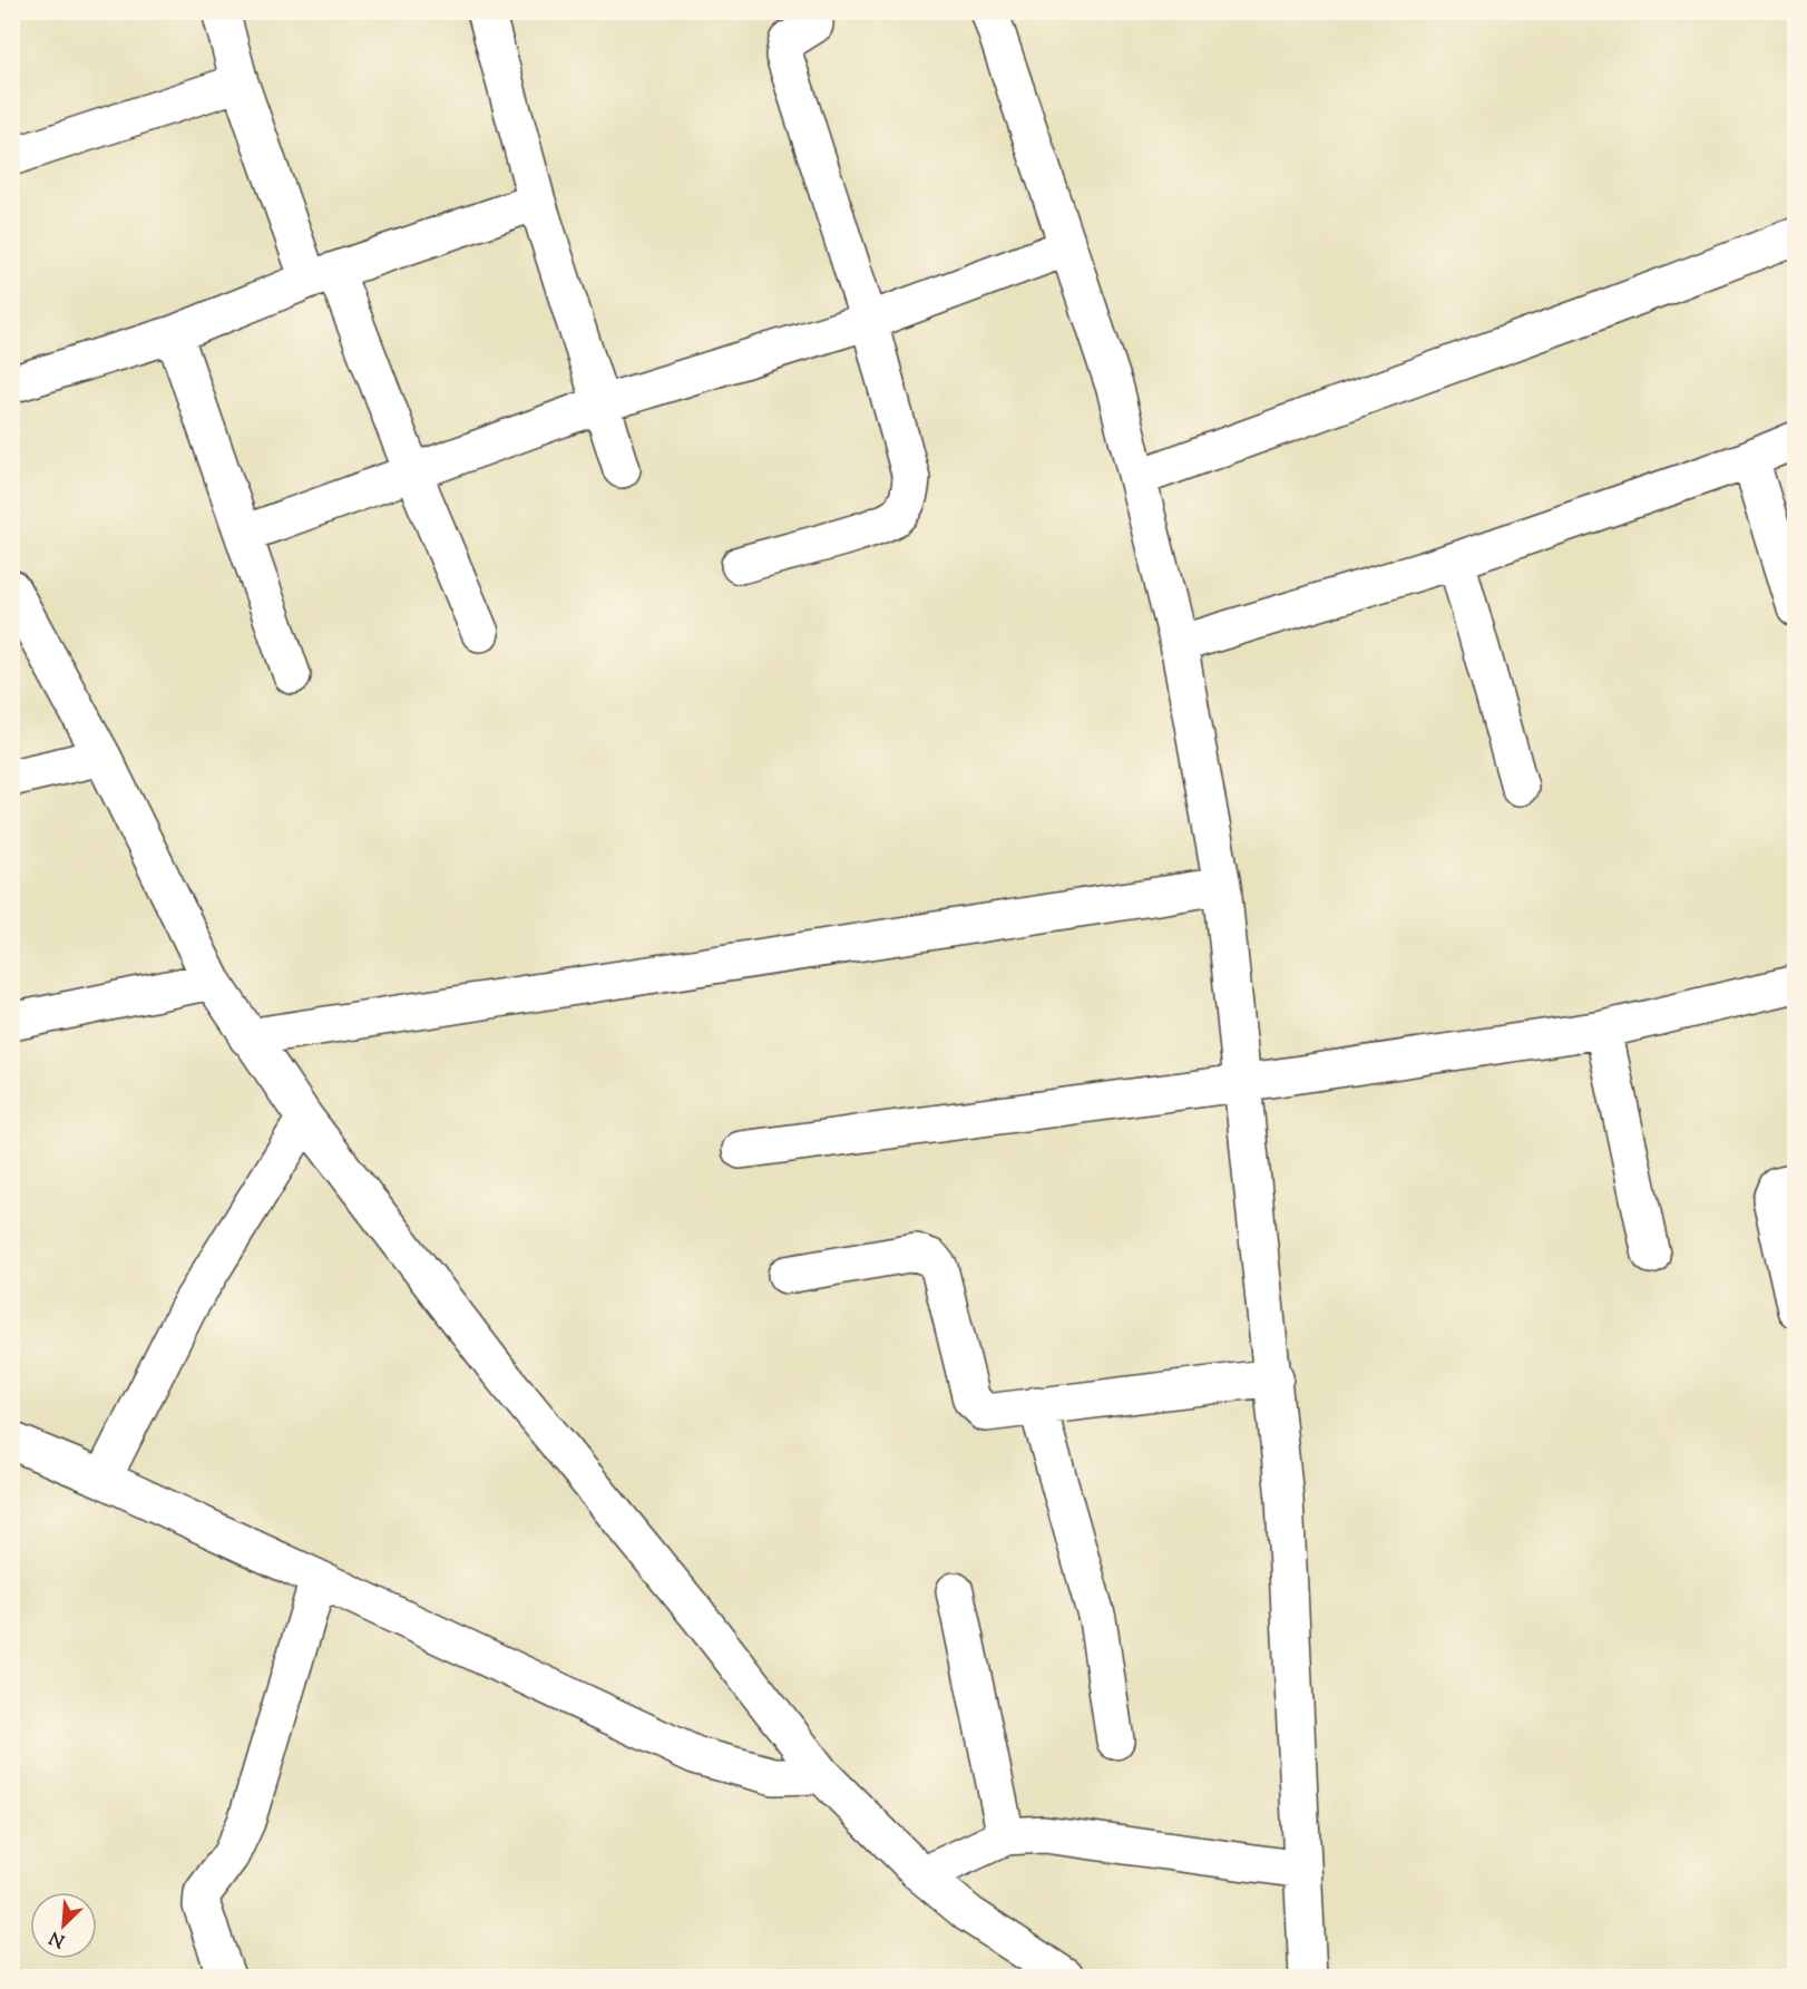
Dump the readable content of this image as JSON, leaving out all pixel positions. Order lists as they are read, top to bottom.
{
  "north": "bottom left"
}
